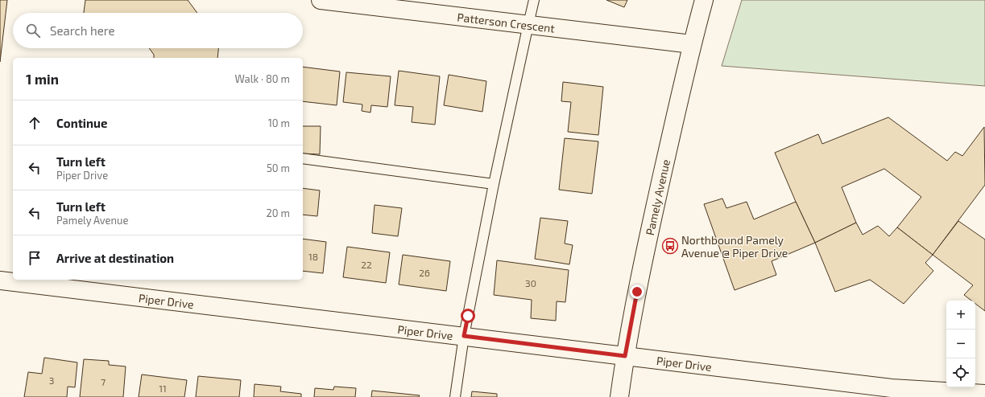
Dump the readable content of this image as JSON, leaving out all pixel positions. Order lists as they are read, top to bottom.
{
  "streets": {
    "street": ["Patterson Crescent", "Pamely Avenue", "Piper Drive"]
  },
  "crossings": [
    ["Patterson Crescent", "Pamely Avenue"],
    ["Pamely Avenue", "Piper Drive"]
  ],
  "places": {
    "bus stop": ["Northbound Pamely Avenue @ Piper Drive"]
  },
  "house_numbers": [
    "18",
    "22",
    "26",
    "30",
    "3",
    "7",
    "11"
  ],
  "page": {
    "search": "Search here",
    "heading": ["1 min", "Walk · 80 m"],
    "list": [
      ["Continue", "10 m"],
      ["Turn left", "Piper Drive", "50 m"],
      ["Turn left", "Pamely Avenue", "20 m"],
      "Arrive at destination"
    ],
    "map_buttons": ["+", "−"]
  }
}
